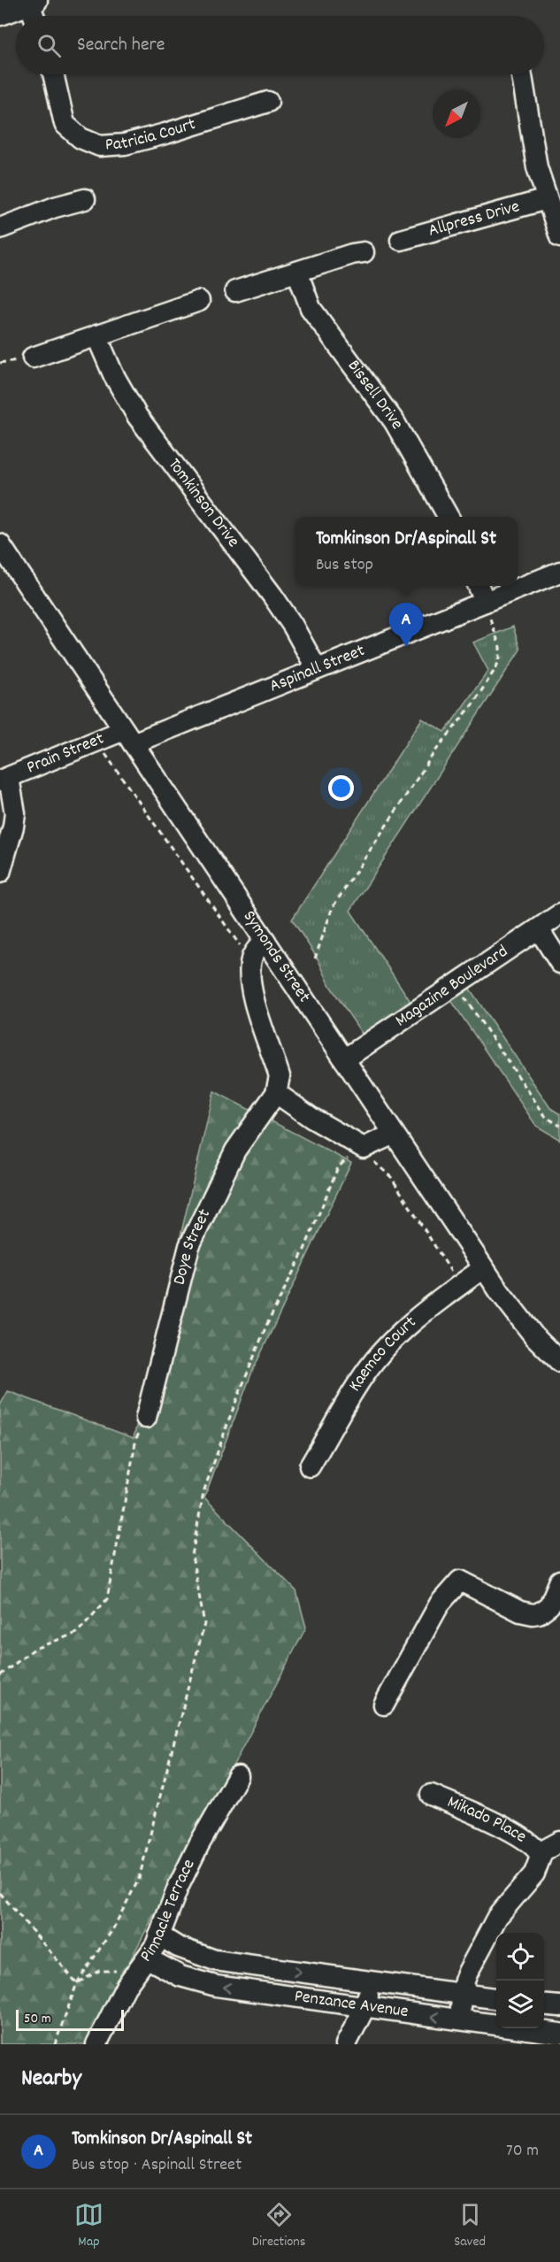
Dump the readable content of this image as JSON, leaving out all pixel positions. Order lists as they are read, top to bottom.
{
  "streets": {
    "street": [
      "Patricia Court",
      "Allpress Drive",
      "Bissell Drive",
      "Tomkinson Drive",
      "Aspinall Street",
      "Prain Street",
      "Symonds Street",
      "Magazine Boulevard",
      "Doye Street",
      "Kaemco Court",
      "Mikado Place",
      "Pinnacle Terrace",
      "Penzance Avenue"
    ]
  },
  "crossings": [
    ["Tomkinson Drive", "Aspinall Street"],
    ["Aspinall Street", "Prain Street"],
    ["Aspinall Street", "Symonds Street"],
    ["Prain Street", "Symonds Street"],
    ["Symonds Street", "Magazine Boulevard"],
    ["Symonds Street", "Kaemco Court"],
    ["Mikado Place", "Penzance Avenue"],
    ["Pinnacle Terrace", "Penzance Avenue"]
  ],
  "scale_bar": "50 m",
  "north": "bottom left",
  "page": {
    "search": "Search here",
    "popup": ["Tomkinson Dr/Aspinall St", "Bus stop"],
    "pins": "A",
    "scale": "50 m",
    "heading": "Nearby",
    "list": [
      {
        "mark": "A",
        "name": "Tomkinson Dr/Aspinall St",
        "note": "Bus stop · Aspinall Street",
        "value": "70 m"
      }
    ],
    "nav": ["Map", "Directions", "Saved"]
  }
}
